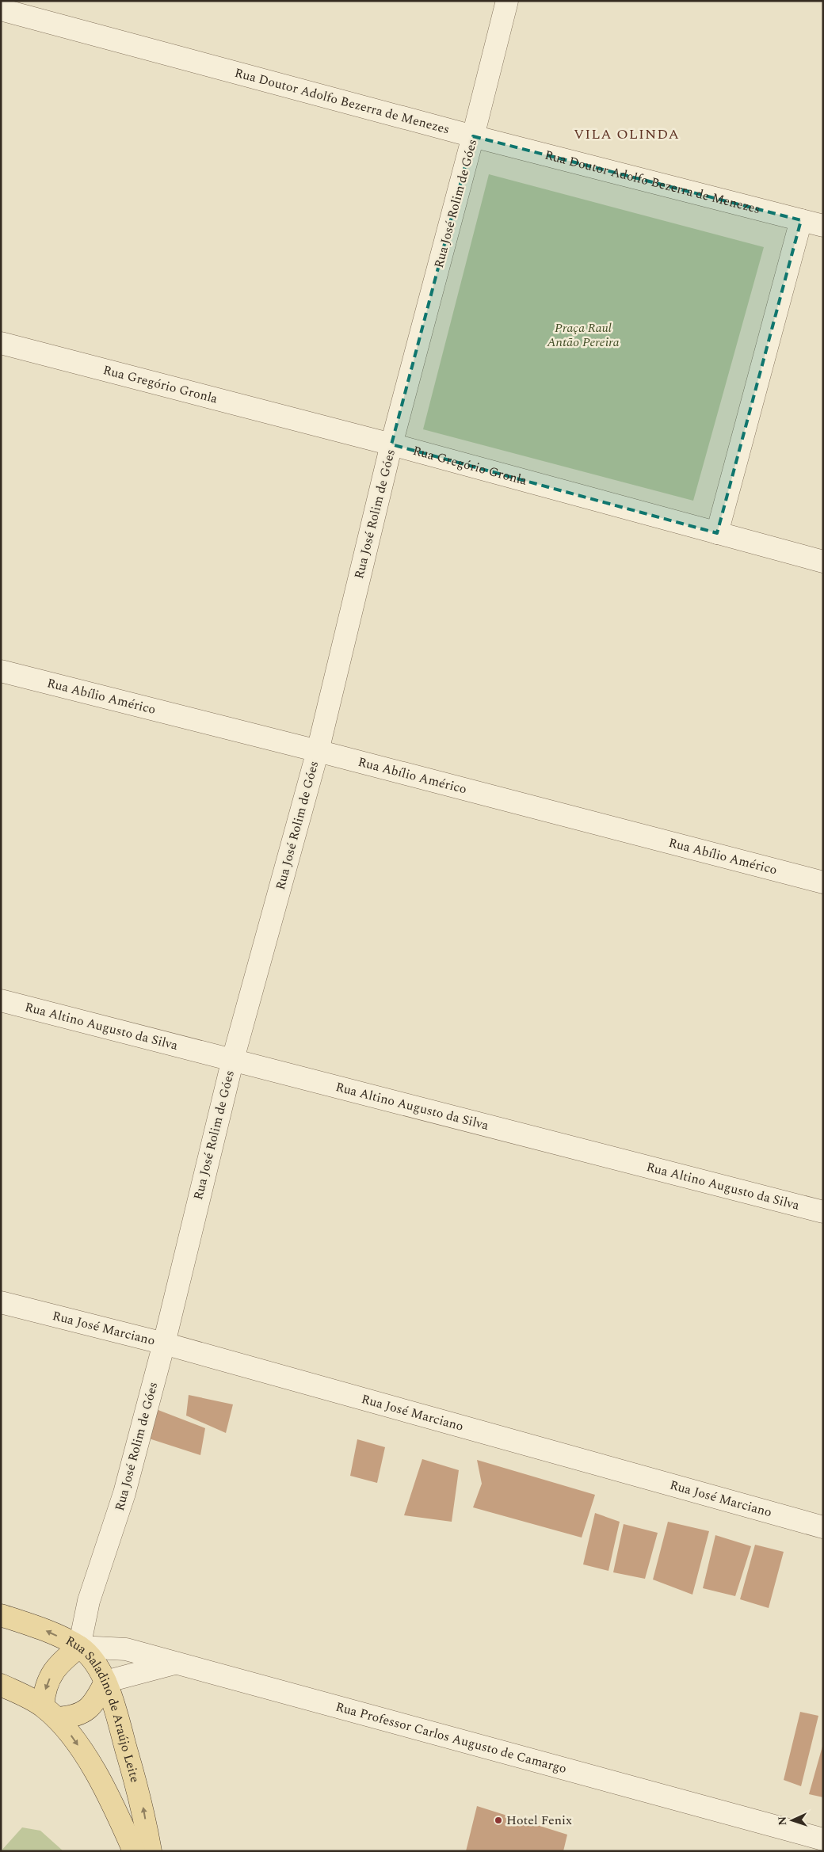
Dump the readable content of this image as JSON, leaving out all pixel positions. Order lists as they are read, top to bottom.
{
  "streets": {
    "main road": ["Rua Saladino de Araújo Leite"],
    "street": [
      "Rua Doutor Adolfo Bezerra de Menezes",
      "Rua José Rolim de Góes",
      "Rua Gregório Gronla",
      "Rua Abílio Américo",
      "Rua Altino Augusto da Silva",
      "Rua José Marciano",
      "Rua Professor Carlos Augusto de Camargo"
    ]
  },
  "crossings": [
    ["Rua Doutor Adolfo Bezerra de Menezes", "Rua José Rolim de Góes"],
    ["Rua José Rolim de Góes", "Rua Gregório Gronla"],
    ["Rua José Rolim de Góes", "Rua Abílio Américo"],
    ["Rua José Rolim de Góes", "Rua Altino Augusto da Silva"],
    ["Rua José Rolim de Góes", "Rua José Marciano"],
    ["Rua José Rolim de Góes", "Rua Saladino de Araújo Leite"],
    ["Rua José Rolim de Góes", "Rua Professor Carlos Augusto de Camargo"],
    ["Rua Saladino de Araújo Leite", "Rua Professor Carlos Augusto de Camargo"]
  ],
  "districts": ["VILA OLINDA"],
  "parks": ["Praça Raul Antão Pereira"],
  "places": ["Hotel Fenix"],
  "north": "left"
}
